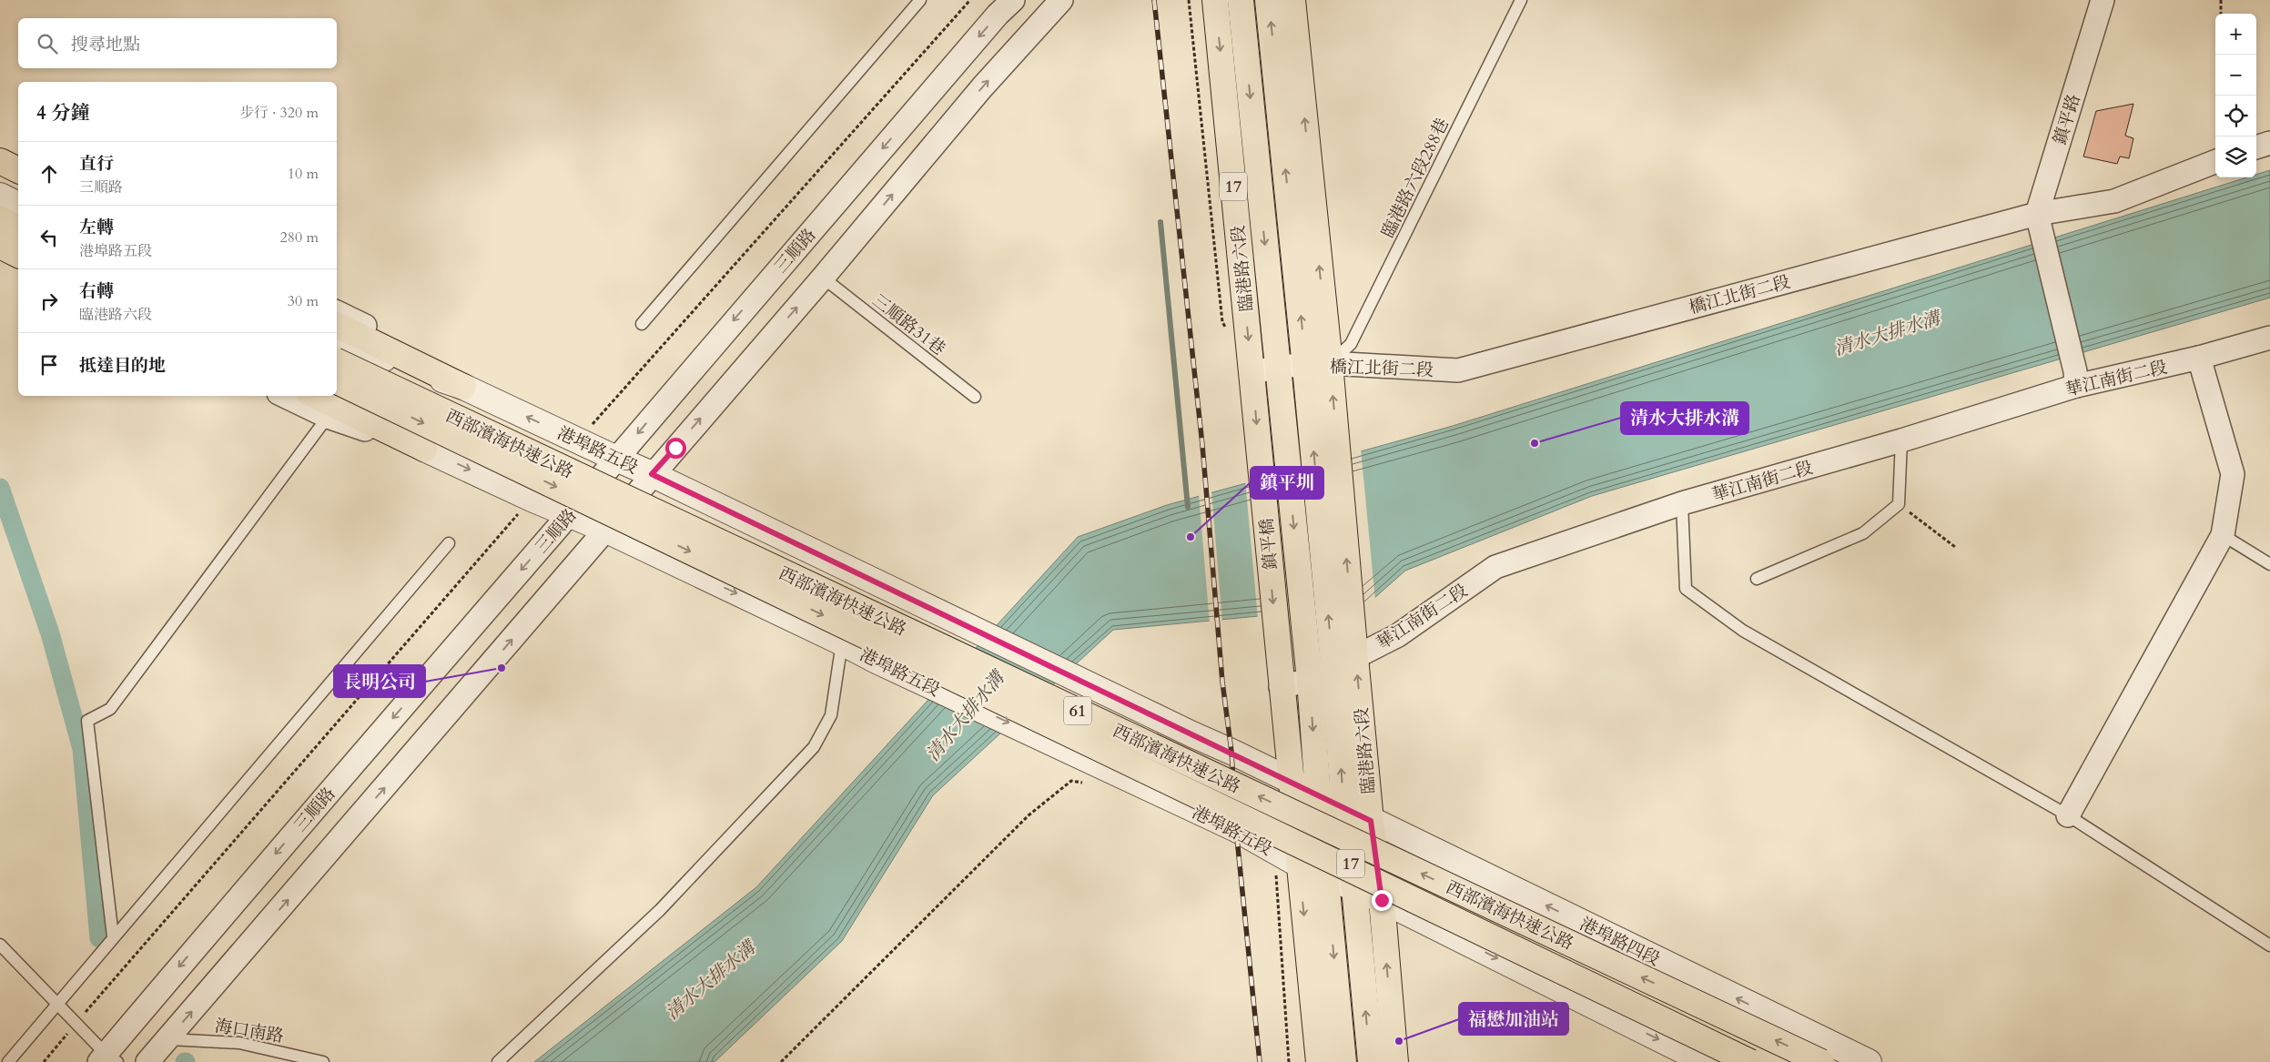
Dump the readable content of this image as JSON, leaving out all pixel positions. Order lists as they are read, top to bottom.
{
  "streets": {
    "main road": [
      "17",
      "臨港路六段",
      "西部濱海快速公路",
      "鎮平橋",
      "61"
    ],
    "street": [
      "鎮平路",
      "三順路",
      "橋江北街二段",
      "華江南街二段",
      "港埠路五段",
      "港埠路四段"
    ],
    "lane": ["臨港路六段288巷", "三順路31巷", "海口南路"]
  },
  "crossings": [
    ["鎮平路", "橋江北街二段"],
    ["臨港路六段288巷", "17"],
    ["臨港路六段288巷", "橋江北街二段"],
    ["17", "臨港路六段"],
    ["17", "橋江北街二段"],
    ["17", "華江南街二段"],
    ["17", "港埠路五段"],
    ["17", "鎮平橋"],
    ["三順路", "港埠路五段"],
    ["臨港路六段", "橋江北街二段"],
    ["臨港路六段", "華江南街二段"],
    ["臨港路六段", "港埠路五段"],
    ["臨港路六段", "鎮平橋"],
    ["臨港路六段", "港埠路四段"],
    ["橋江北街二段", "鎮平橋"],
    ["華江南街二段", "鎮平橋"],
    ["港埠路五段", "港埠路四段"]
  ],
  "water": ["清水大排水溝"],
  "places": [
    "清水大排水溝",
    "鎮平圳",
    "長明公司",
    "福懋加油站"
  ],
  "page": {
    "map_buttons": ["+", "−"],
    "search": "搜尋地點",
    "heading": ["4 分鐘", "步行 · 320 m"],
    "list": [
      ["直行", "三順路", "10 m"],
      ["左轉", "港埠路五段", "280 m"],
      ["右轉", "臨港路六段", "30 m"],
      "抵達目的地"
    ]
  }
}
